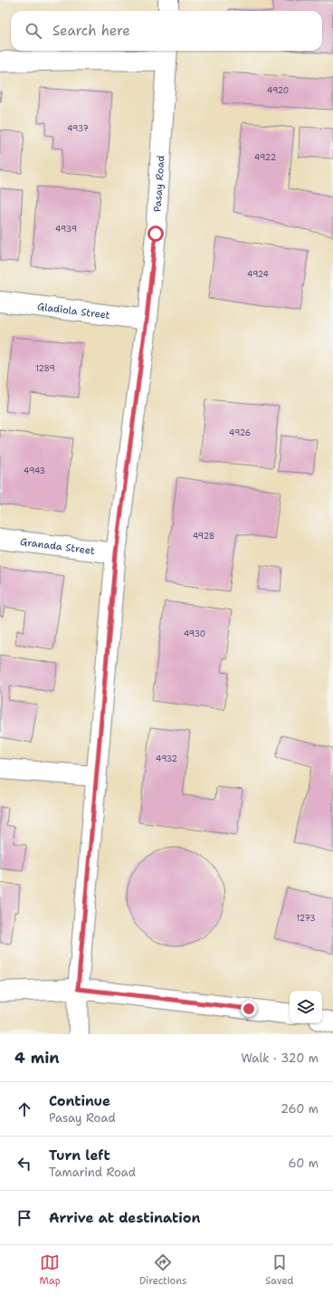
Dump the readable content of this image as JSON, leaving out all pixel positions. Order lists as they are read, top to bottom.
{
  "streets": {
    "street": ["Pasay Road", "Gladiola Street", "Granada Street"]
  },
  "crossings": [
    ["Pasay Road", "Gladiola Street"],
    ["Pasay Road", "Granada Street"]
  ],
  "house_numbers": [
    "4920",
    "4937",
    "4922",
    "4939",
    "4924",
    "1289",
    "4926",
    "4943",
    "4928",
    "4930",
    "4932",
    "1273"
  ],
  "page": {
    "search": "Search here",
    "heading": ["4 min", "Walk · 320 m"],
    "list": [
      ["Continue", "Pasay Road", "260 m"],
      ["Turn left", "Tamarind Road", "60 m"],
      "Arrive at destination"
    ],
    "nav": ["Map", "Directions", "Saved"]
  }
}
